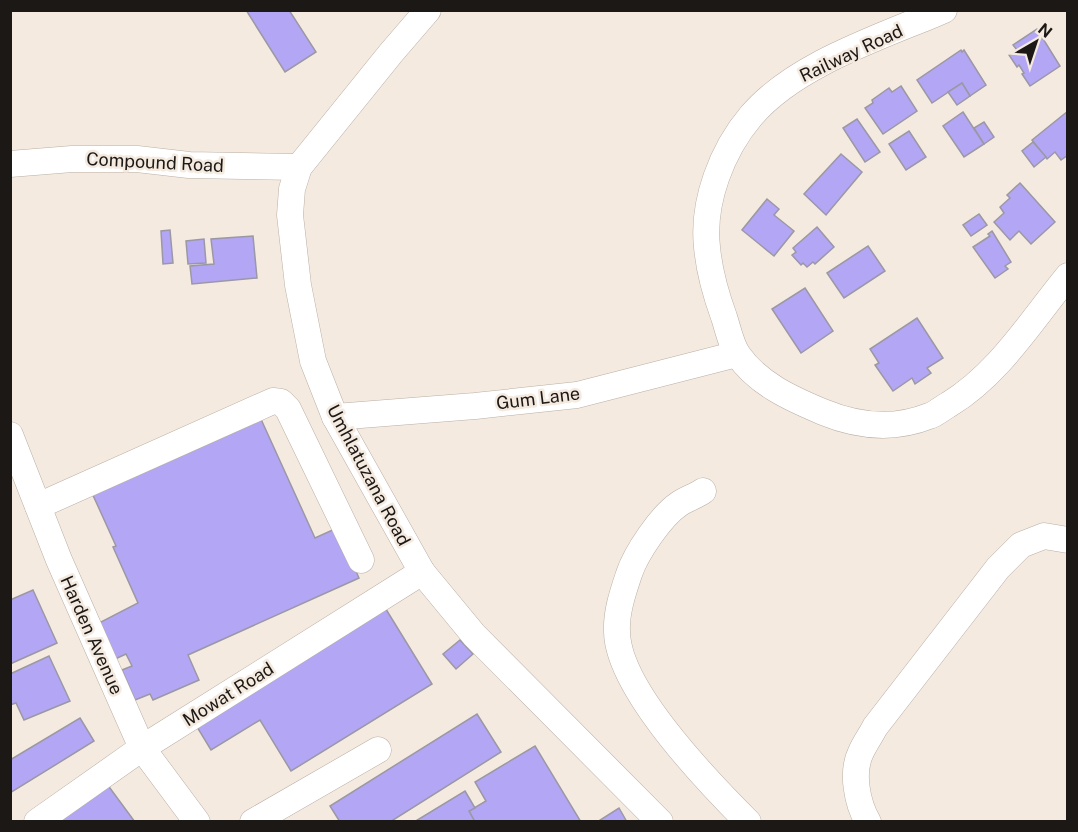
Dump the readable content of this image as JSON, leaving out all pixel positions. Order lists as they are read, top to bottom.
{
  "streets": {
    "street": [
      "Railway Road",
      "Compound Road",
      "Gum Lane",
      "Umhlatuzana Road",
      "Harden Avenue",
      "Mowat Road"
    ]
  },
  "crossings": [
    ["Railway Road", "Gum Lane"],
    ["Compound Road", "Umhlatuzana Road"],
    ["Gum Lane", "Umhlatuzana Road"],
    ["Umhlatuzana Road", "Mowat Road"],
    ["Harden Avenue", "Mowat Road"]
  ],
  "north": "top right"
}
